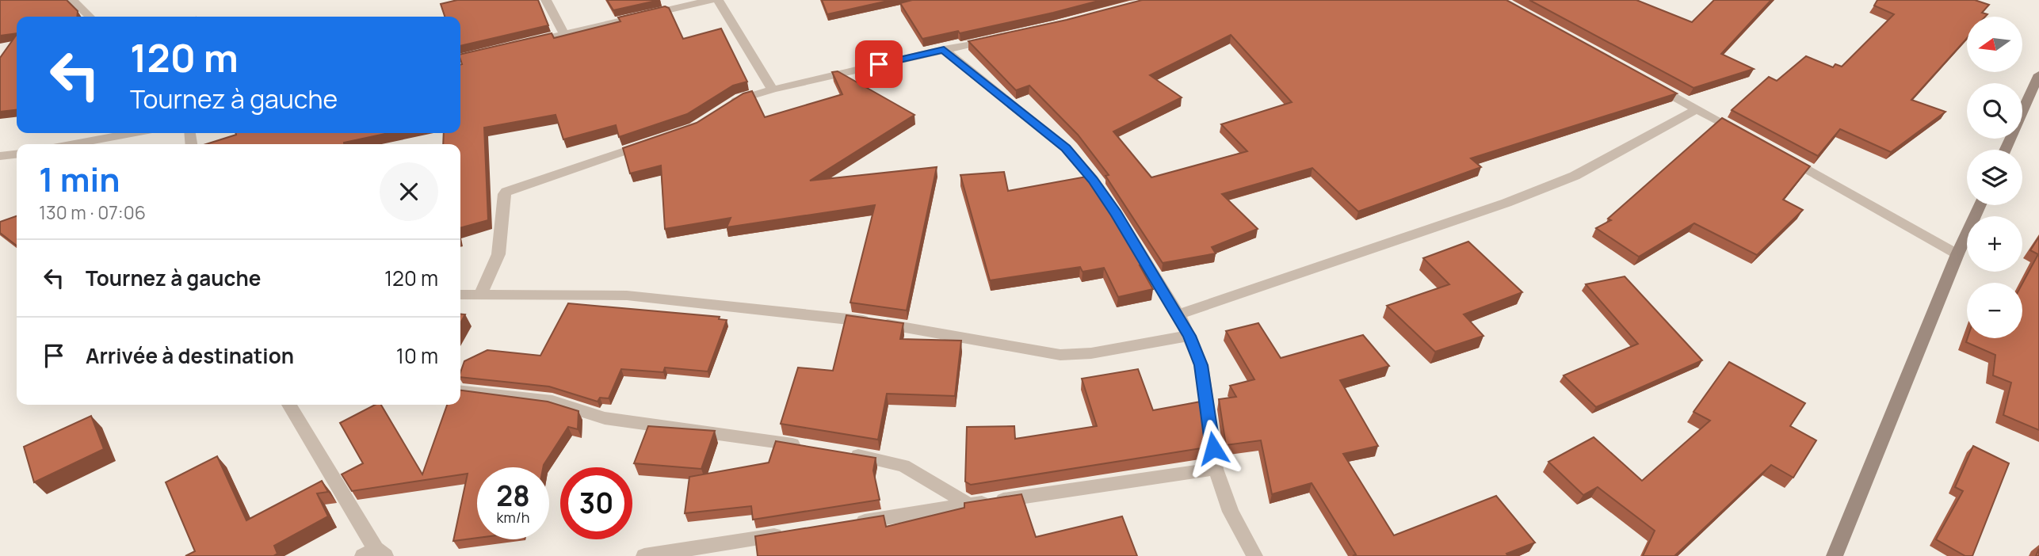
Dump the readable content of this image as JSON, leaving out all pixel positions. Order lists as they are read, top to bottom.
{
  "north": "left",
  "page": {
    "map_buttons": ["+", "−"],
    "turn": ["120 m", "Tournez à gauche"],
    "heading": ["1 min", "130 m · 07:06"],
    "list": [
      {
        "name": "Tournez à gauche",
        "value": "120 m"
      },
      {
        "name": "Arrivée à destination",
        "value": "10 m"
      }
    ],
    "speed": "28 km/h",
    "limit": "30"
  }
}
